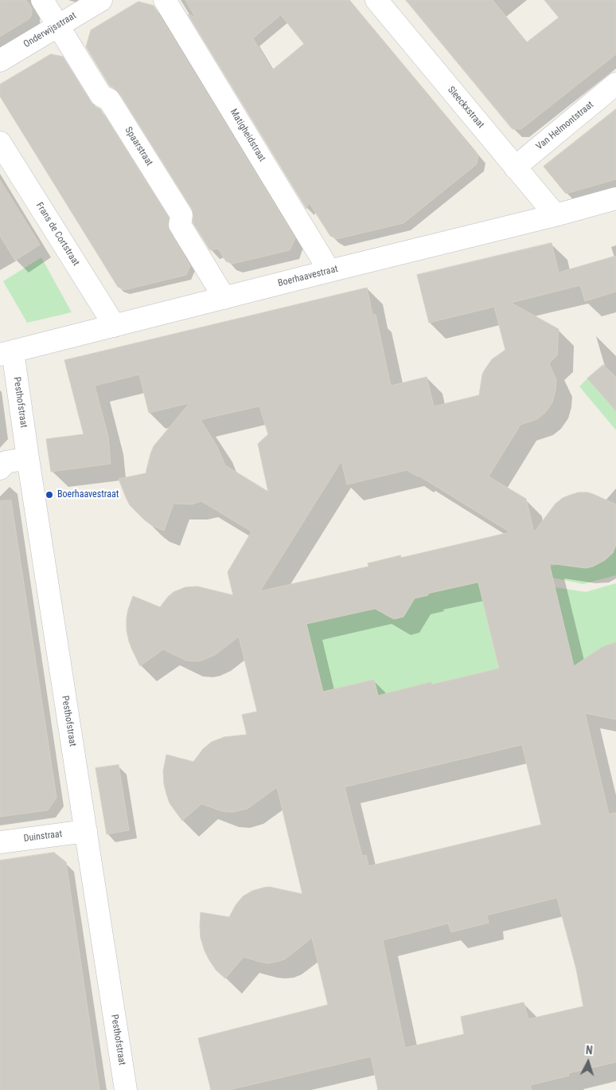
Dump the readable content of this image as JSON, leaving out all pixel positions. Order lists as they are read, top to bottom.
{
  "streets": {
    "street": [
      "Onderwijsstraat",
      "Sleeckxstraat",
      "Van Helmontstraat",
      "Matigheidstraat",
      "Spaarstraat",
      "Frans de Cortstraat",
      "Boerhaavestraat",
      "Pesthofstraat",
      "Duinstraat"
    ]
  },
  "crossings": [
    ["Onderwijsstraat", "Spaarstraat"],
    ["Sleeckxstraat", "Van Helmontstraat"],
    ["Sleeckxstraat", "Boerhaavestraat"],
    ["Matigheidstraat", "Boerhaavestraat"],
    ["Spaarstraat", "Boerhaavestraat"],
    ["Frans de Cortstraat", "Boerhaavestraat"],
    ["Boerhaavestraat", "Pesthofstraat"],
    ["Pesthofstraat", "Duinstraat"]
  ],
  "places": ["Boerhaavestraat"],
  "north": "top"
}
